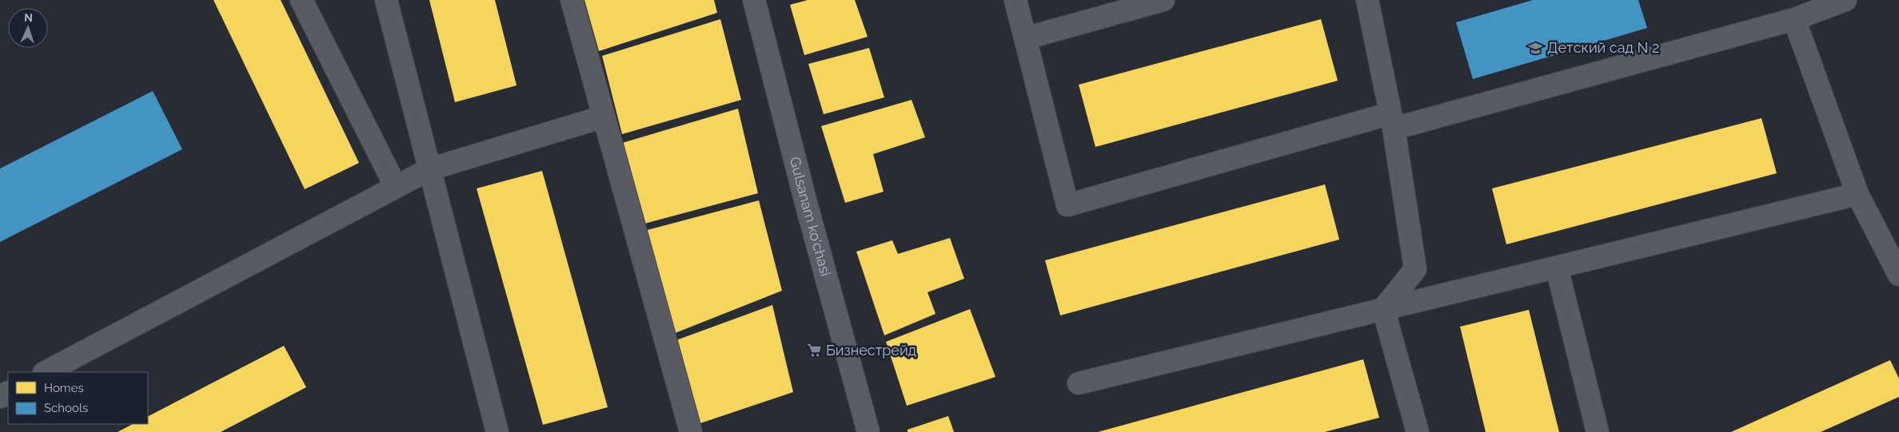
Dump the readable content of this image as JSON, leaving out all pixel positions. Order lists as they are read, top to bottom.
{
  "streets": {
    "main road": ["Gulsanam ko'chasi"]
  },
  "places": {
    "school or university": ["Детский сад N 2"],
    "supermarket": ["Бизнестрейд"]
  },
  "legend": ["Homes", "Schools"],
  "north": "top"
}
